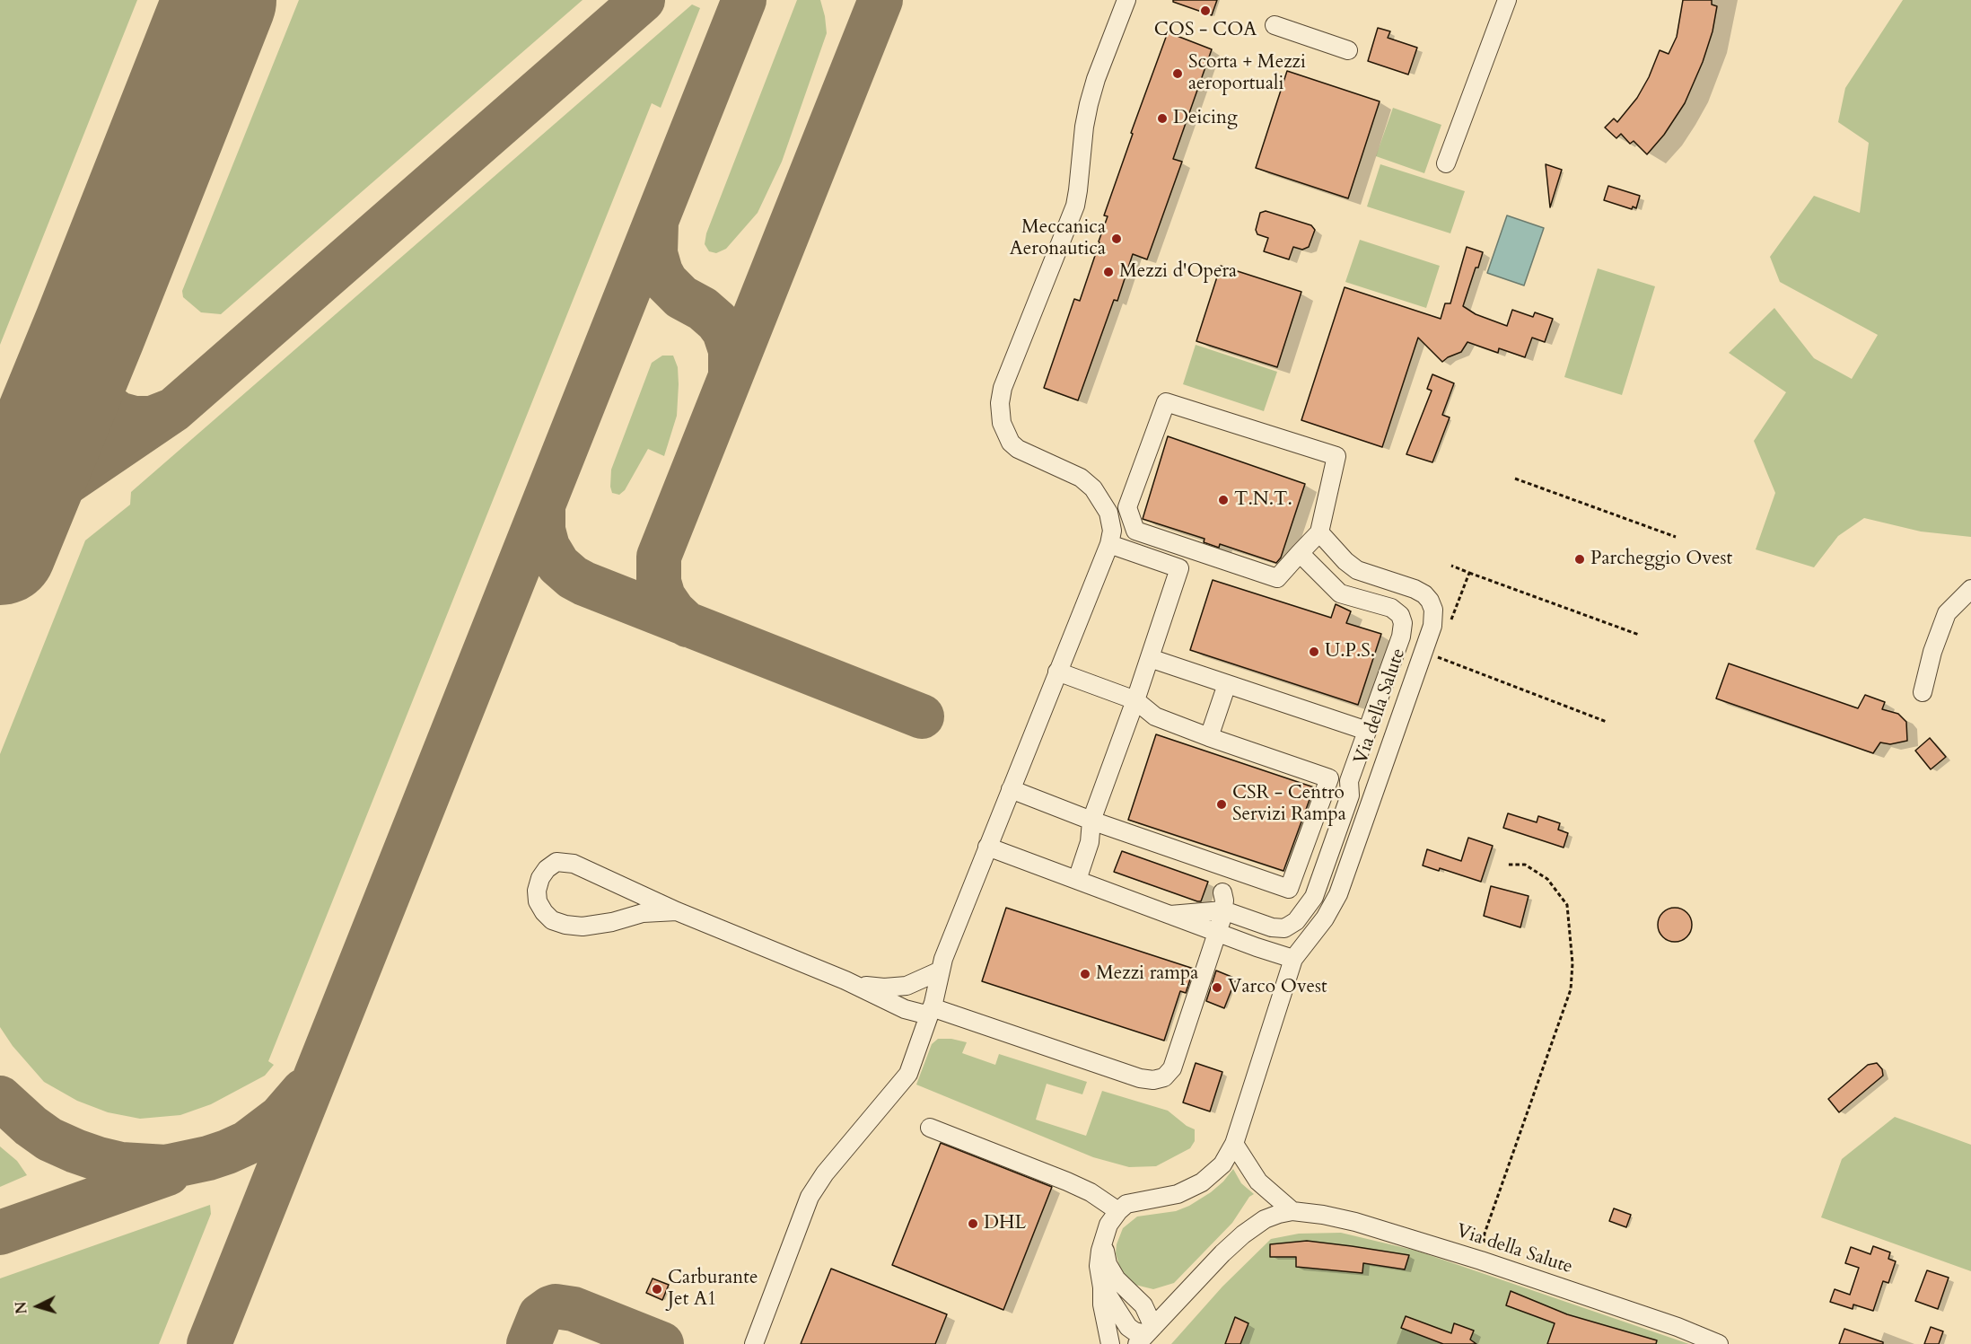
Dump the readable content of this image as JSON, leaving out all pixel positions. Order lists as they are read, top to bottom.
{
  "streets": {
    "street": ["Via della Salute"]
  },
  "places": [
    "COS - COA",
    "Scorta + Mezzi aeroportuali",
    "Deicing",
    "Meccanica Aeronautica",
    "Mezzi d'Opera",
    "T.N.T.",
    "Parcheggio Ovest",
    "U.P.S.",
    "CSR - Centro Servizi Rampa",
    "Mezzi rampa",
    "Varco Ovest",
    "DHL",
    "Carburante Jet A1"
  ],
  "north": "left"
}
